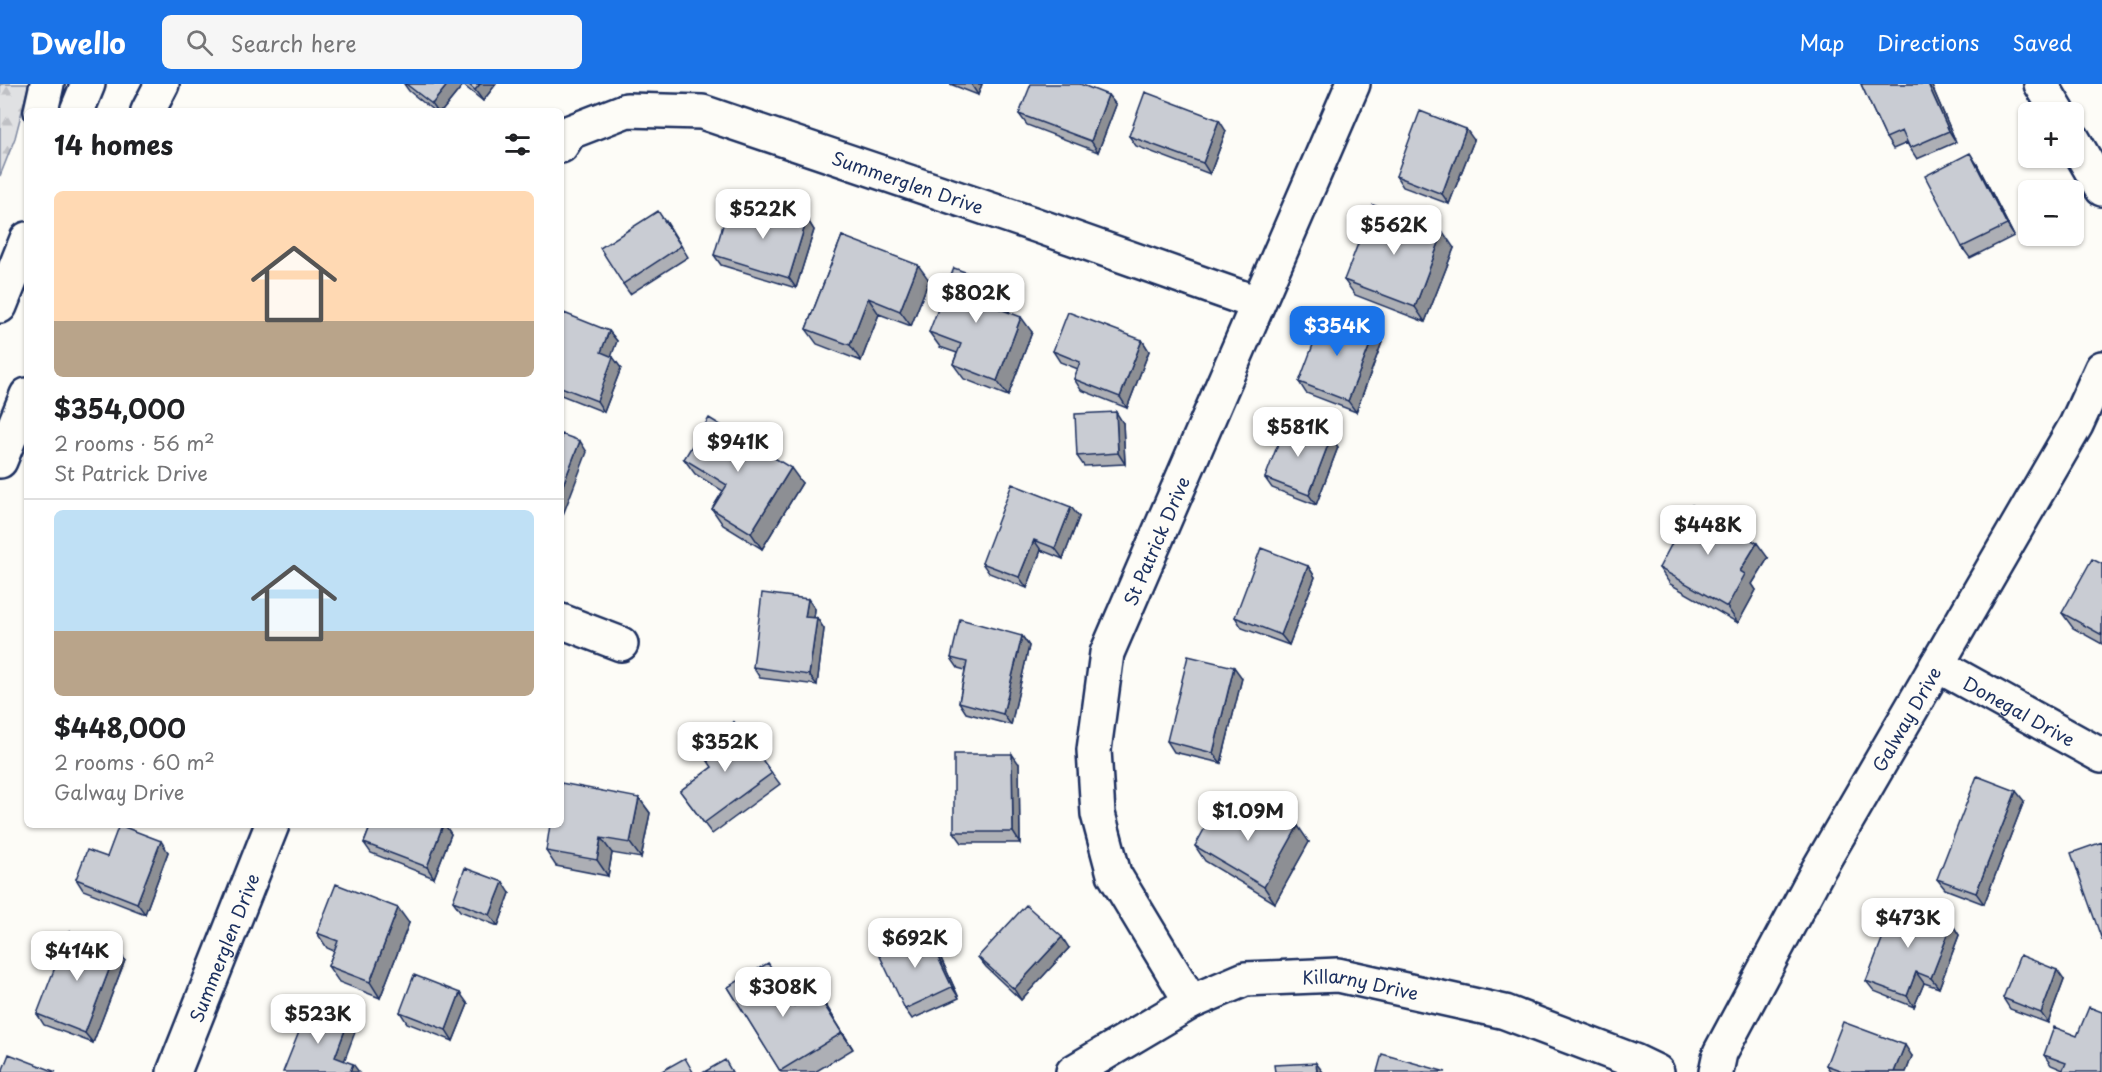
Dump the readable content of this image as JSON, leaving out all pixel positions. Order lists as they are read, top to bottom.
{
  "streets": {
    "main road": [
      "Summerglen Drive",
      "St Patrick Drive",
      "Donegal Drive",
      "Galway Drive",
      "Killarny Drive"
    ]
  },
  "crossings": [
    ["Summerglen Drive", "St Patrick Drive"],
    ["St Patrick Drive", "Killarny Drive"],
    ["Donegal Drive", "Galway Drive"]
  ],
  "page": {
    "header": "Dwello",
    "search": "Search here",
    "nav": ["Map", "Directions", "Saved"],
    "map_buttons": ["+", "−"],
    "heading": "14 homes",
    "list": [
      {
        "name": "$354,000",
        "note": "2 rooms · 56 m² · St Patrick Drive"
      },
      {
        "name": "$448,000",
        "note": "2 rooms · 60 m² · Galway Drive"
      }
    ],
    "price": [
      "$522K",
      "$562K",
      "$802K",
      "$354K",
      "$581K",
      "$941K",
      "$448K",
      "$352K",
      "$1.09M",
      "$473K",
      "$692K",
      "$414K",
      "$308K",
      "$523K"
    ]
  }
}
